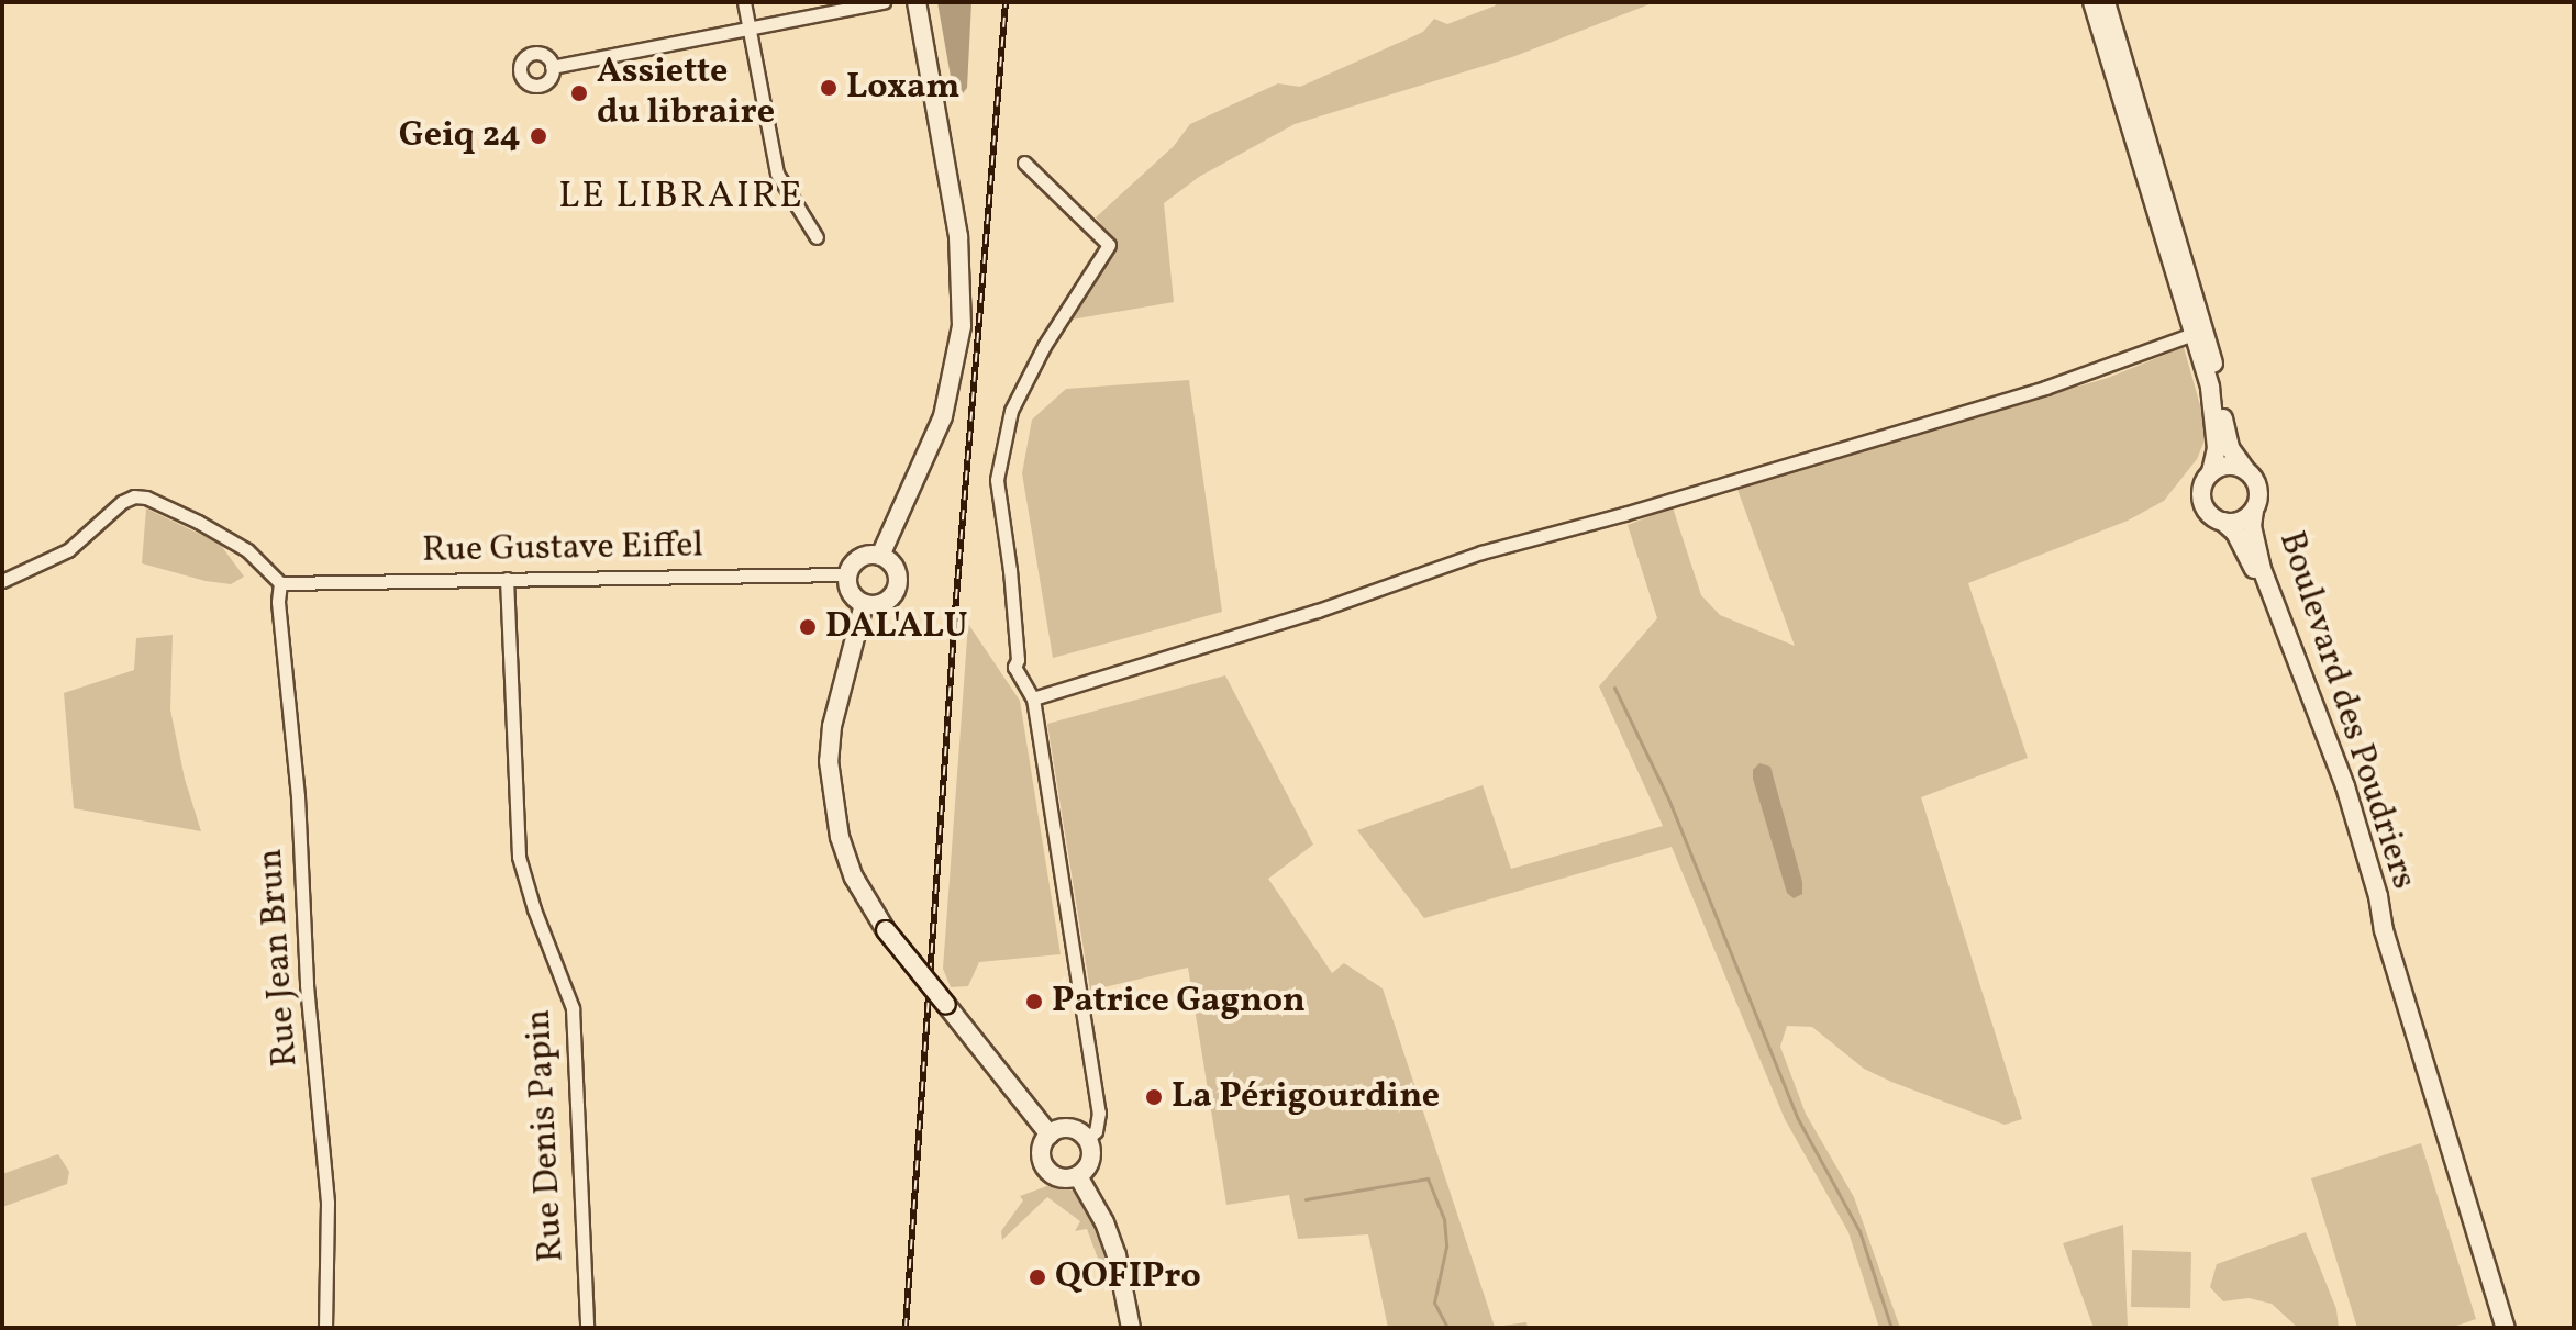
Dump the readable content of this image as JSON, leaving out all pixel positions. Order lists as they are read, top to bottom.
{
  "streets": {
    "main road": ["Boulevard des Poudriers"],
    "street": ["Rue Gustave Eiffel", "Rue Jean Brun", "Rue Denis Papin"]
  },
  "crossings": [
    ["Rue Gustave Eiffel", "Rue Jean Brun"],
    ["Rue Gustave Eiffel", "Rue Denis Papin"]
  ],
  "districts": ["LE LIBRAIRE"],
  "places": [
    "Loxam",
    "Assiette du libraire",
    "Geiq 24",
    "DAL'ALU",
    "Patrice Gagnon",
    "La Périgourdine",
    "QOFIPro"
  ]
}
